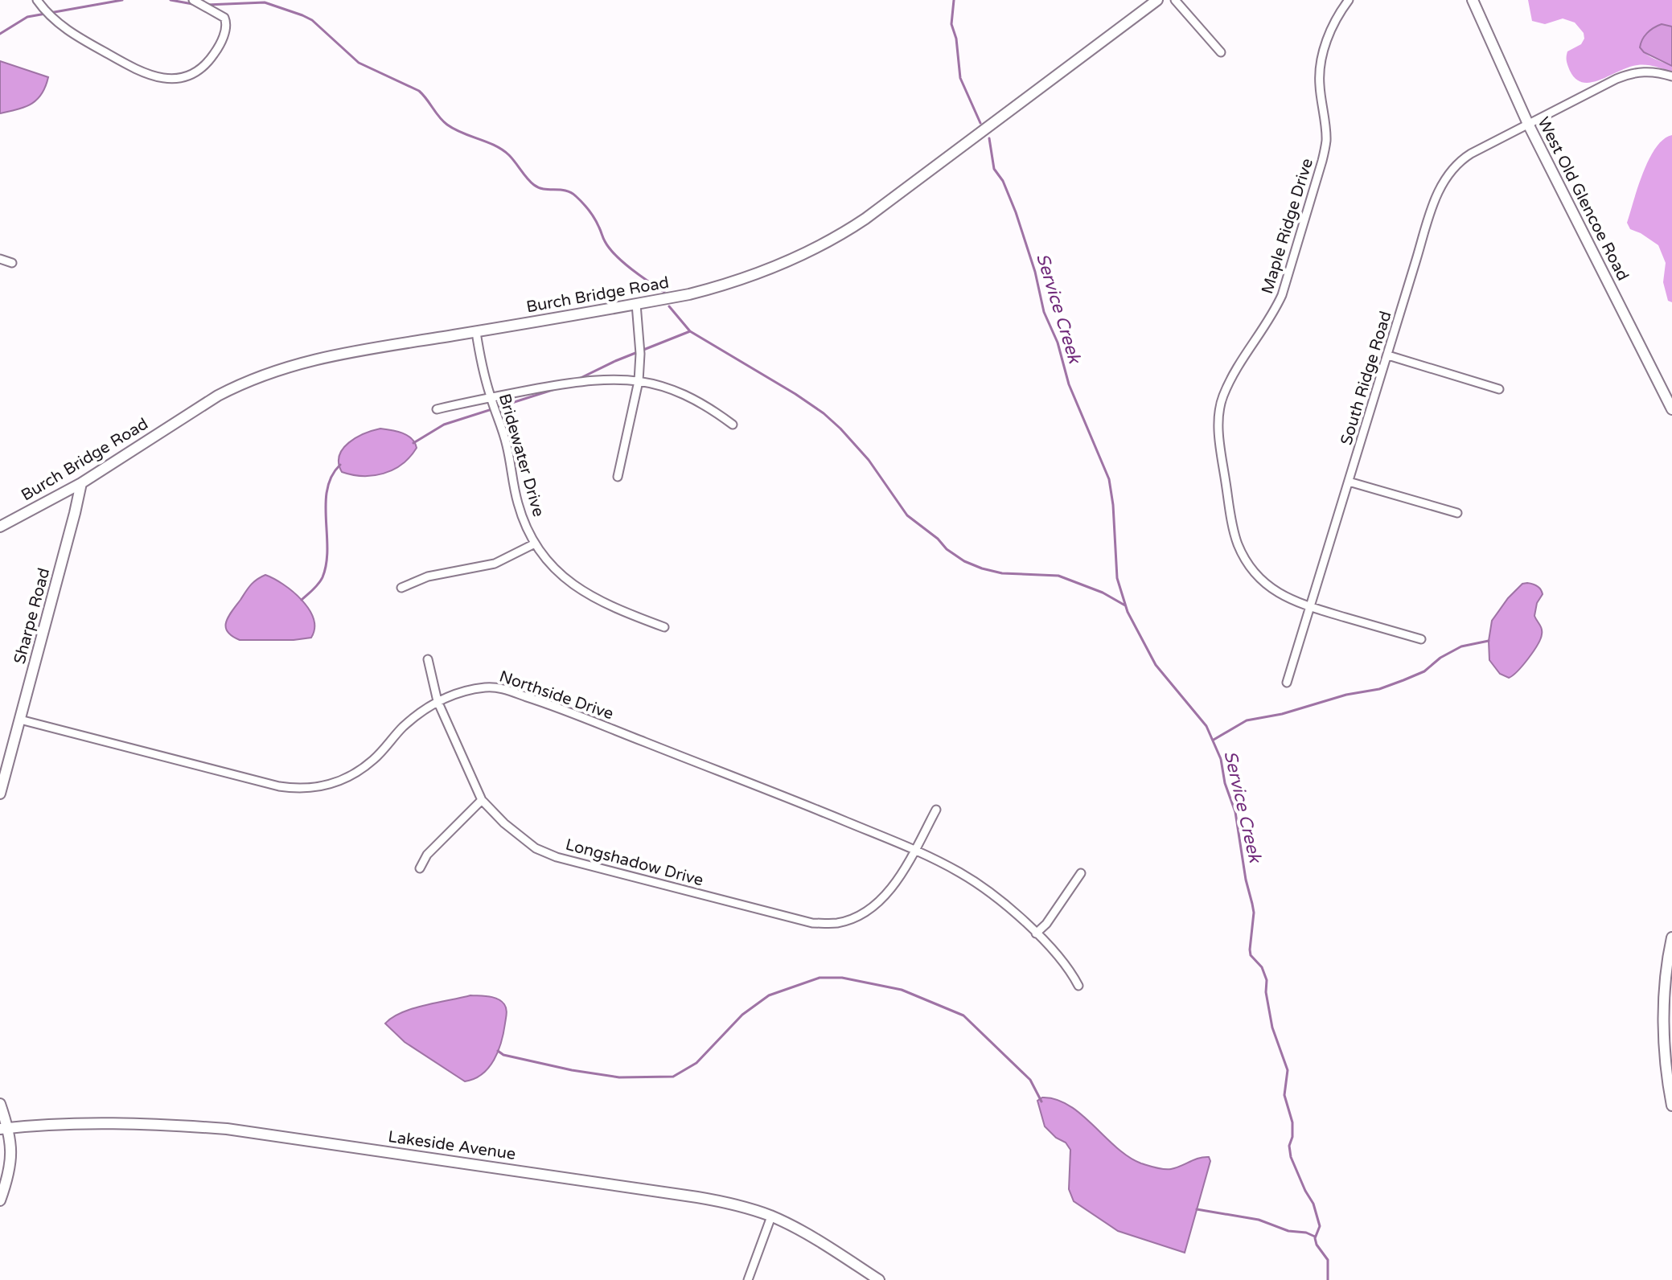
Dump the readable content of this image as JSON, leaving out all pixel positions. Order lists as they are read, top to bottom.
{
  "streets": {
    "street": [
      "West Old Glencoe Road",
      "Maple Ridge Drive",
      "Burch Bridge Road",
      "South Ridge Road",
      "Bridewater Drive",
      "Sharpe Road",
      "Northside Drive",
      "Longshadow Drive",
      "Lakeside Avenue"
    ]
  },
  "crossings": [
    ["West Old Glencoe Road", "South Ridge Road"],
    ["Maple Ridge Drive", "South Ridge Road"],
    ["Burch Bridge Road", "Bridewater Drive"],
    ["Burch Bridge Road", "Sharpe Road"],
    ["Sharpe Road", "Northside Drive"],
    ["Northside Drive", "Longshadow Drive"]
  ],
  "water": ["Service Creek"]
}
